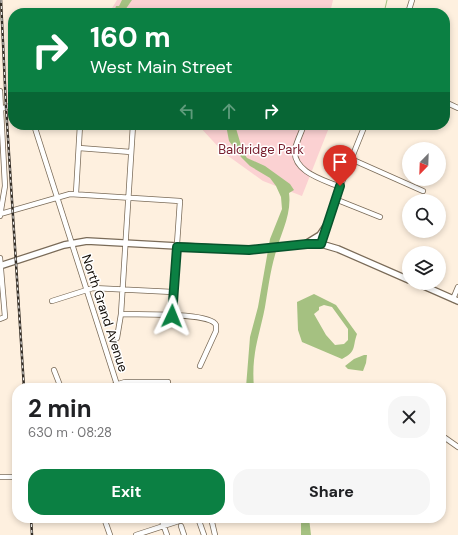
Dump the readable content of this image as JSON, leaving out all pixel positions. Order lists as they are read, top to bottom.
{
  "streets": {
    "street": ["North Grand Avenue"]
  },
  "parks": ["Baldridge Park"],
  "north": "bottom left",
  "page": {
    "turn": ["160 m", "West Main Street"],
    "heading": ["2 min", "630 m · 08:28"],
    "buttons": ["Exit", "Share"]
  }
}
